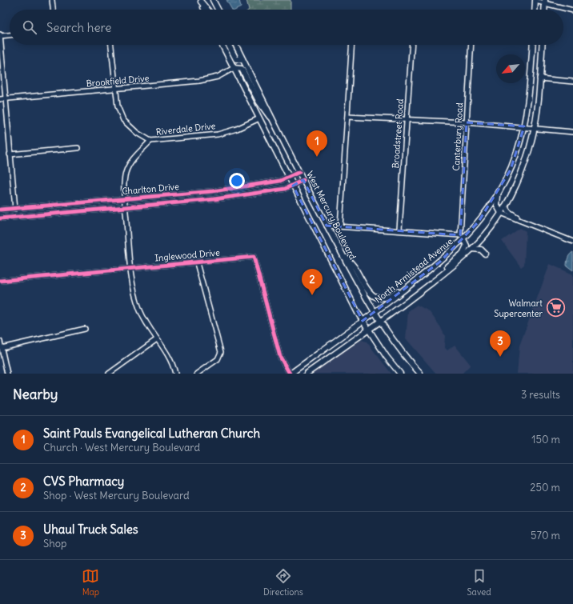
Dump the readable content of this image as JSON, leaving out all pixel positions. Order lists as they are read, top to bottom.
{
  "streets": {
    "main road": ["West Mercury Boulevard", "North Armistead Avenue"],
    "street": [
      "Brookfield Drive",
      "Riverdale Drive",
      "Broadstreet Road",
      "Canterbury Road",
      "Charlton Drive",
      "Inglewood Drive"
    ]
  },
  "crossings": [
    ["Brookfield Drive", "Riverdale Drive"],
    ["Canterbury Road", "North Armistead Avenue"],
    ["Charlton Drive", "West Mercury Boulevard"],
    ["West Mercury Boulevard", "North Armistead Avenue"],
    ["Inglewood Drive", "North Armistead Avenue"]
  ],
  "places": {
    "supermarket": ["Walmart Supercenter"]
  },
  "north": "bottom left",
  "page": {
    "search": "Search here",
    "pins": ["1", "2", "3"],
    "heading": ["Nearby", "3 results"],
    "list": [
      {
        "mark": "1",
        "name": "Saint Pauls Evangelical Lutheran Church",
        "note": "Church · West Mercury Boulevard",
        "value": "150 m"
      },
      {
        "mark": "2",
        "name": "CVS Pharmacy",
        "note": "Shop · West Mercury Boulevard",
        "value": "250 m"
      },
      {
        "mark": "3",
        "name": "Uhaul Truck Sales",
        "note": "Shop",
        "value": "570 m"
      }
    ],
    "nav": ["Map", "Directions", "Saved"]
  }
}
